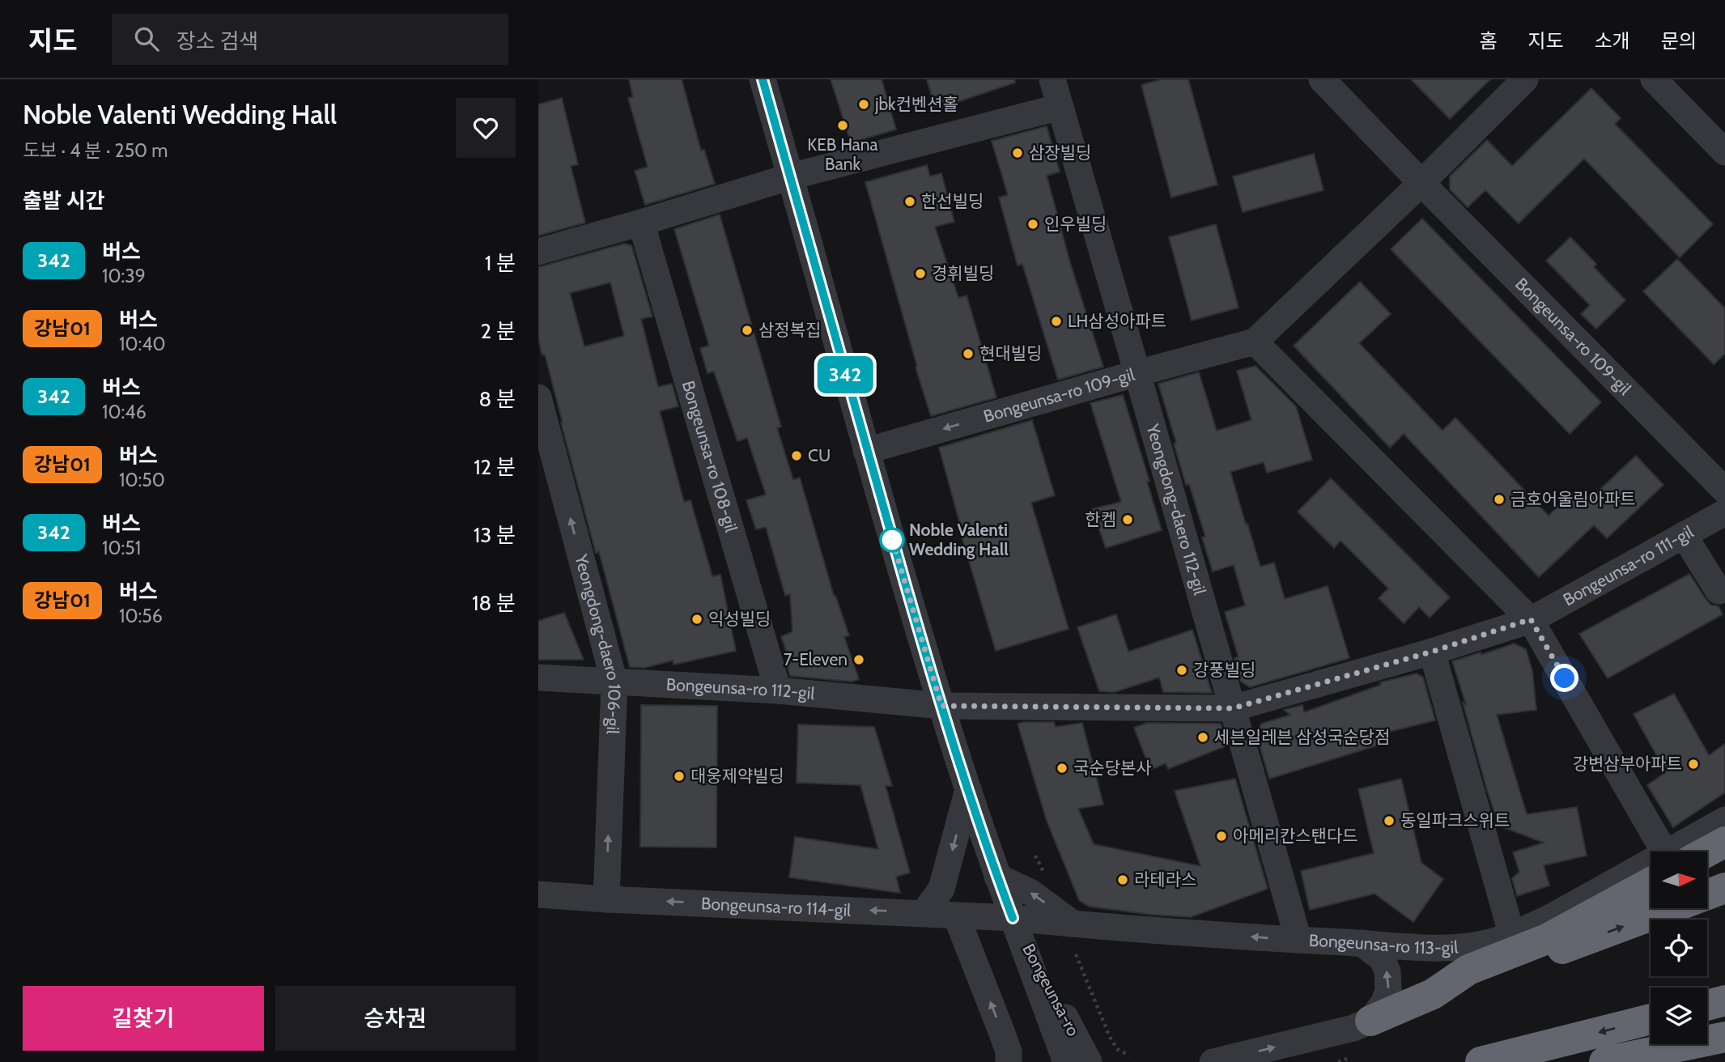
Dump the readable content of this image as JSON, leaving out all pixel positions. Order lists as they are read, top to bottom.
{
  "streets": {
    "street": [
      "Bongeunsa-ro 109-gil",
      "Bongeunsa-ro 108-gil",
      "Yeongdong-daero 112-gil",
      "Bongeunsa-ro 111-gil",
      "Yeongdong-daero 106-gil",
      "Bongeunsa-ro 112-gil",
      "Bongeunsa-ro 114-gil",
      "Bongeunsa-ro 113-gil",
      "Bongeunsa-ro"
    ]
  },
  "crossings": [
    ["Bongeunsa-ro 109-gil", "Yeongdong-daero 112-gil"],
    ["Bongeunsa-ro 109-gil", "Bongeunsa-ro"],
    ["Bongeunsa-ro 108-gil", "Bongeunsa-ro 112-gil"],
    ["Yeongdong-daero 112-gil", "Bongeunsa-ro 111-gil"],
    ["Yeongdong-daero 112-gil", "Bongeunsa-ro 113-gil"],
    ["Bongeunsa-ro 111-gil", "Bongeunsa-ro 112-gil"],
    ["Bongeunsa-ro 111-gil", "Bongeunsa-ro"],
    ["Yeongdong-daero 106-gil", "Bongeunsa-ro 112-gil"],
    ["Yeongdong-daero 106-gil", "Bongeunsa-ro 114-gil"],
    ["Bongeunsa-ro 112-gil", "Bongeunsa-ro"],
    ["Bongeunsa-ro 114-gil", "Bongeunsa-ro 113-gil"],
    ["Bongeunsa-ro 114-gil", "Bongeunsa-ro"],
    ["Bongeunsa-ro 113-gil", "Bongeunsa-ro"]
  ],
  "one_way": ["Yeongdong-daero 106-gil", "Bongeunsa-ro 114-gil"],
  "places": [
    "jbk컨벤션홀",
    "KEB Hana Bank",
    "삼장빌딩",
    "한선빌딩",
    "인우빌딩",
    "경휘빌딩",
    "LH삼성아파트",
    "삼정복집",
    "현대빌딩",
    "CU",
    "금호어울림아파트",
    "한켐",
    "Noble Valenti Wedding Hall",
    "익성빌딩",
    "7-Eleven",
    "강풍빌딩",
    "세븐일레븐 삼성국순당점",
    "강변삼부아파트",
    "국순당본사",
    "대웅제약빌딩",
    "동일파크스위트",
    "아메리칸스탠다드",
    "라테라스"
  ],
  "lines": ["bus line 342"],
  "north": "right",
  "page": {
    "header": "지도",
    "search": "장소 검색",
    "nav": [
      "홈",
      "지도",
      "소개",
      "문의"
    ],
    "heading": [
      ["Noble Valenti Wedding Hall", "도보 · 4 분 · 250 m"],
      "출발 시간"
    ],
    "on_map": "342",
    "list": [
      {
        "mark": "342",
        "name": "버스",
        "note": "10:39",
        "value": "1 분"
      },
      {
        "mark": "강남01",
        "name": "버스",
        "note": "10:40",
        "value": "2 분"
      },
      {
        "mark": "342",
        "name": "버스",
        "note": "10:46",
        "value": "8 분"
      },
      {
        "mark": "강남01",
        "name": "버스",
        "note": "10:50",
        "value": "12 분"
      },
      {
        "mark": "342",
        "name": "버스",
        "note": "10:51",
        "value": "13 분"
      },
      {
        "mark": "강남01",
        "name": "버스",
        "note": "10:56",
        "value": "18 분"
      }
    ],
    "buttons": ["길찾기", "승차권"]
  }
}
